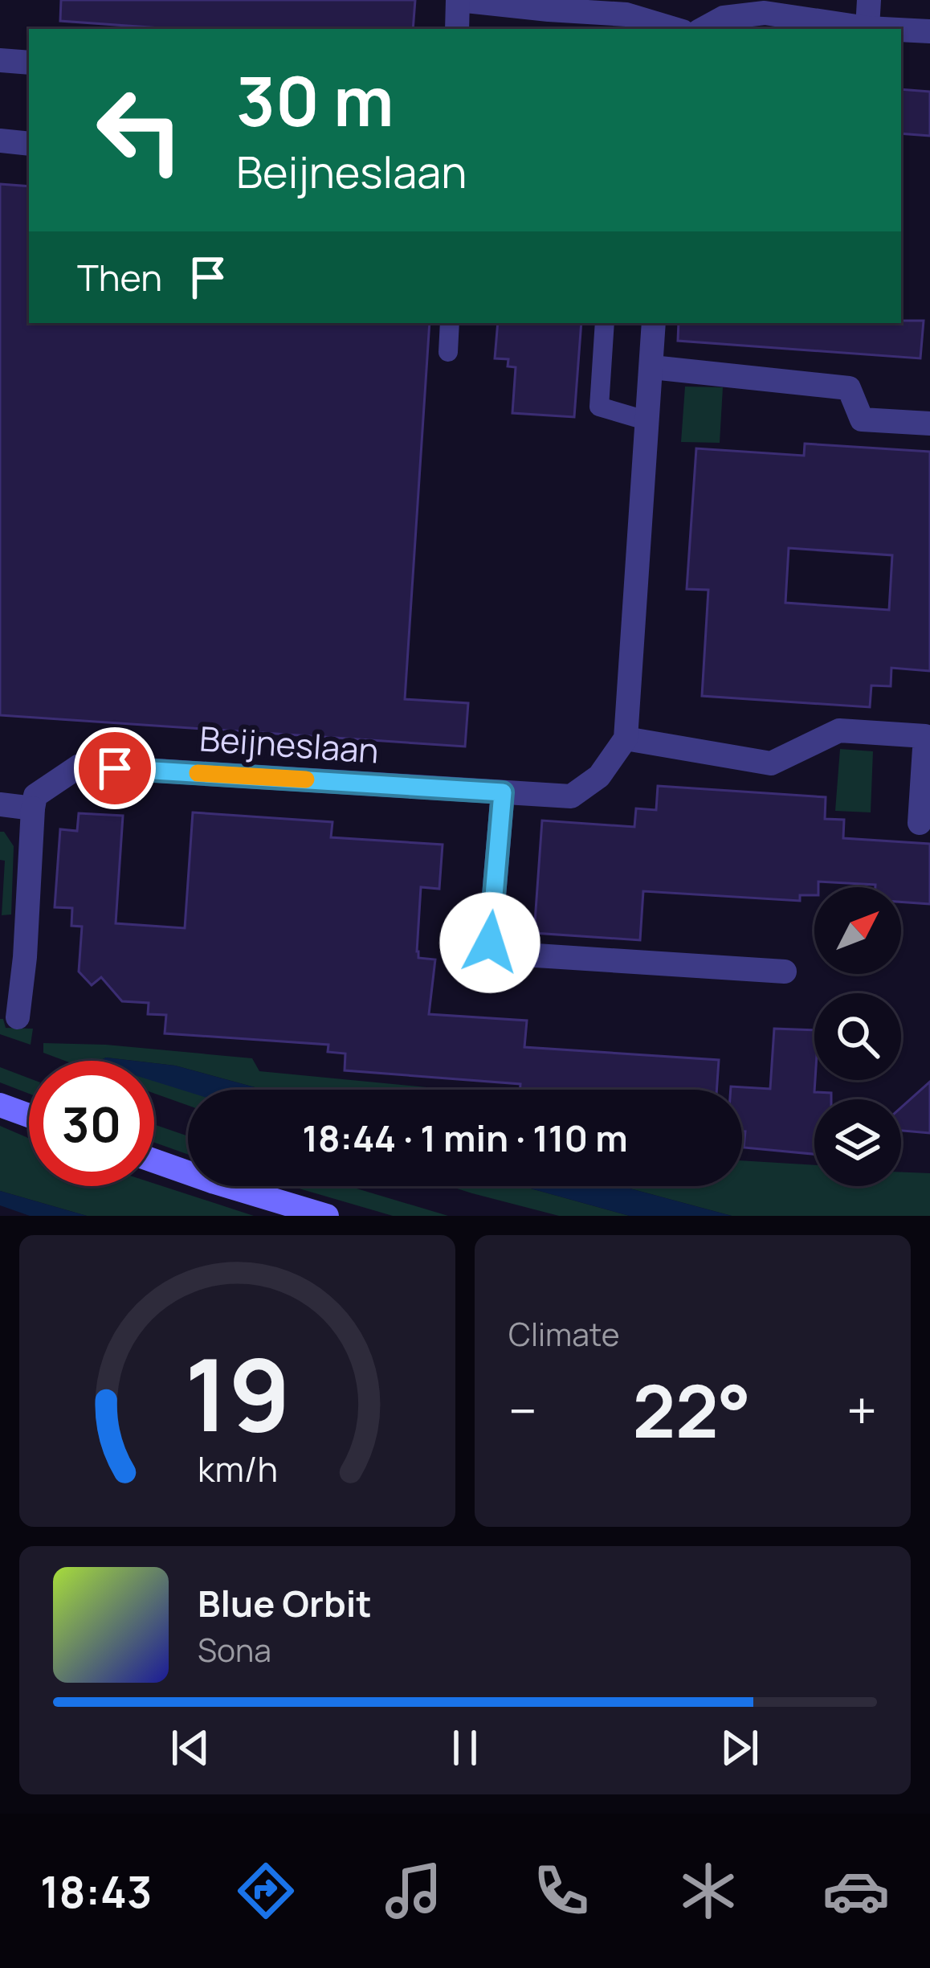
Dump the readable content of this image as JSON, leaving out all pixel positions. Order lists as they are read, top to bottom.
{
  "streets": {
    "street": ["Beijneslaan"]
  },
  "north": "top right",
  "page": {
    "turn": ["30 m", "Beijneslaan"],
    "then": "Then",
    "limit": "30",
    "trip": "18:44 · 1 min · 110 m",
    "tile": "Climate",
    "heat": ["−", "22°", "+"],
    "song": ["Blue Orbit", "Sona"],
    "tabs": "18:43",
    "gauge": ["19", "km/h"]
  }
}
